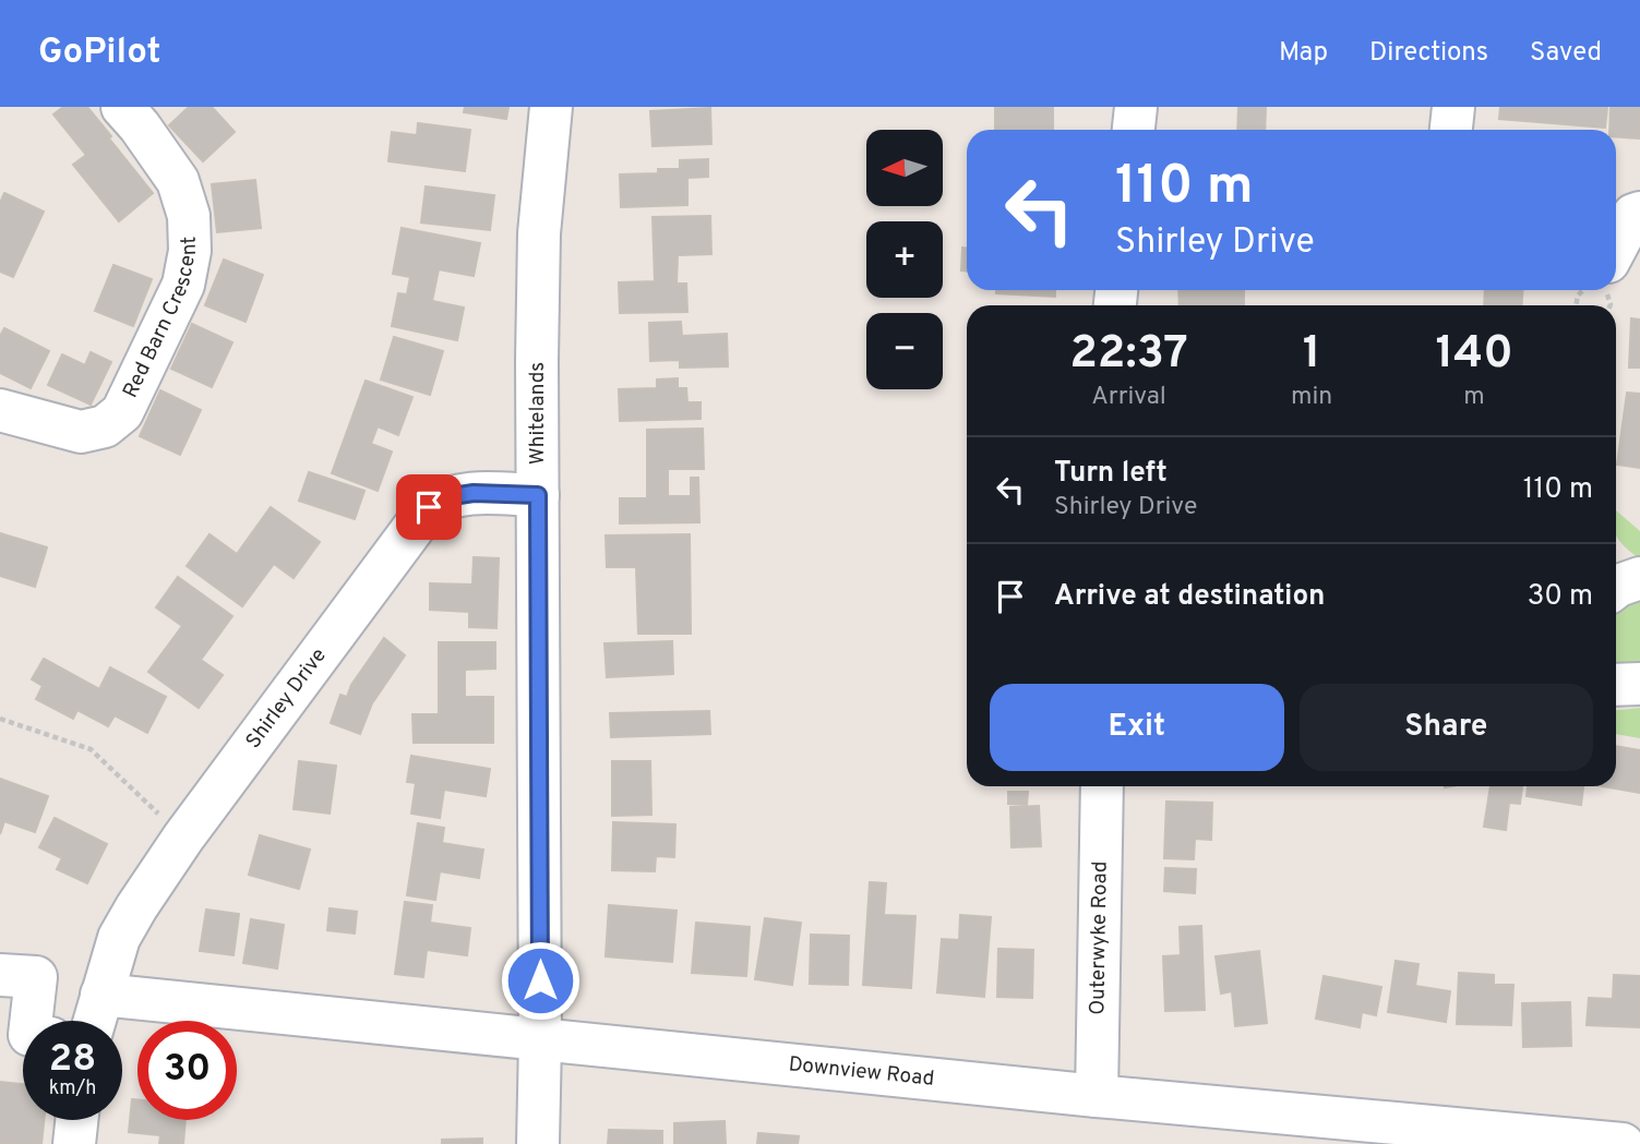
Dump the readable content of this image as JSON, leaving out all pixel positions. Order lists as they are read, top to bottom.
{
  "streets": {
    "street": [
      "Red Barn Crescent",
      "Whitelands",
      "Shirley Drive",
      "Outerwyke Road",
      "Downview Road"
    ]
  },
  "crossings": [
    ["Whitelands", "Shirley Drive"],
    ["Whitelands", "Downview Road"],
    ["Shirley Drive", "Downview Road"],
    ["Outerwyke Road", "Downview Road"]
  ],
  "north": "left",
  "page": {
    "header": "GoPilot",
    "nav": ["Map", "Directions", "Saved"],
    "map_buttons": ["+", "−"],
    "turn": ["110 m", "Shirley Drive"],
    "eta": [
      "22:37",
      "Arrival",
      "1",
      "min",
      "140",
      "m"
    ],
    "list": [
      {
        "name": "Turn left",
        "note": "Shirley Drive",
        "value": "110 m"
      },
      {
        "name": "Arrive at destination",
        "value": "30 m"
      }
    ],
    "buttons": ["Exit", "Share"],
    "speed": "28 km/h",
    "limit": "30"
  }
}
